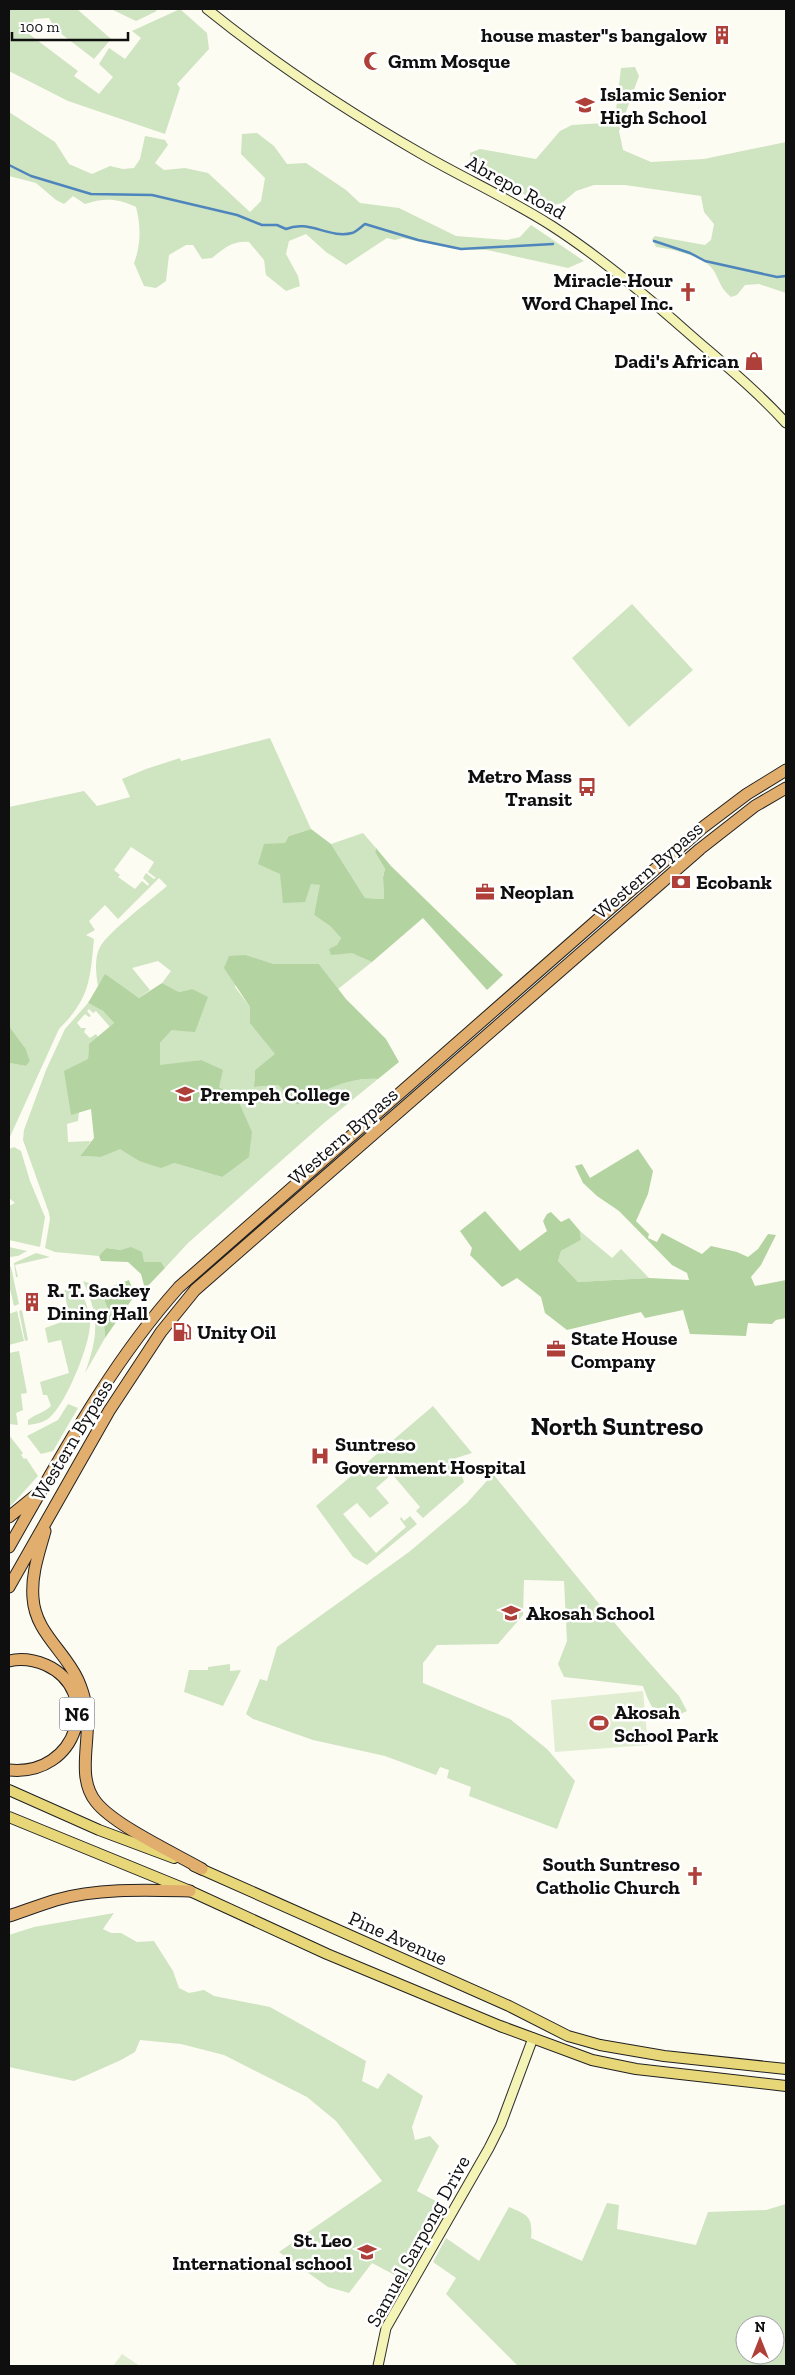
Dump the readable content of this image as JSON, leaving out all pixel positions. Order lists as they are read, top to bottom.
{
  "streets": {
    "highway": ["Western Bypass", "N6"],
    "main road": ["Abrepo Road", "Pine Avenue", "Samuel Sarpong Drive"]
  },
  "districts": ["North Suntreso"],
  "places": {
    "building": ["house master\"s bangalow", "R. T. Sackey Dining Hall"],
    "mosque": ["Gmm Mosque"],
    "school or university": [
      "Islamic Senior High School",
      "Prempeh College",
      "Akosah School",
      "St. Leo International school"
    ],
    "church": ["Miracle-Hour Word Chapel Inc.", "South Suntreso Catholic Church"],
    "shop": ["Dadi's African"],
    "bus stop": ["Metro Mass Transit"],
    "bank": ["Ecobank"],
    "office": ["Neoplan", "State House Company"],
    "fuel station": ["Unity Oil"],
    "hospital": ["Suntreso Government Hospital"],
    "sports": ["Akosah School Park"]
  },
  "scale_bar": "100 m",
  "north": "top"
}
